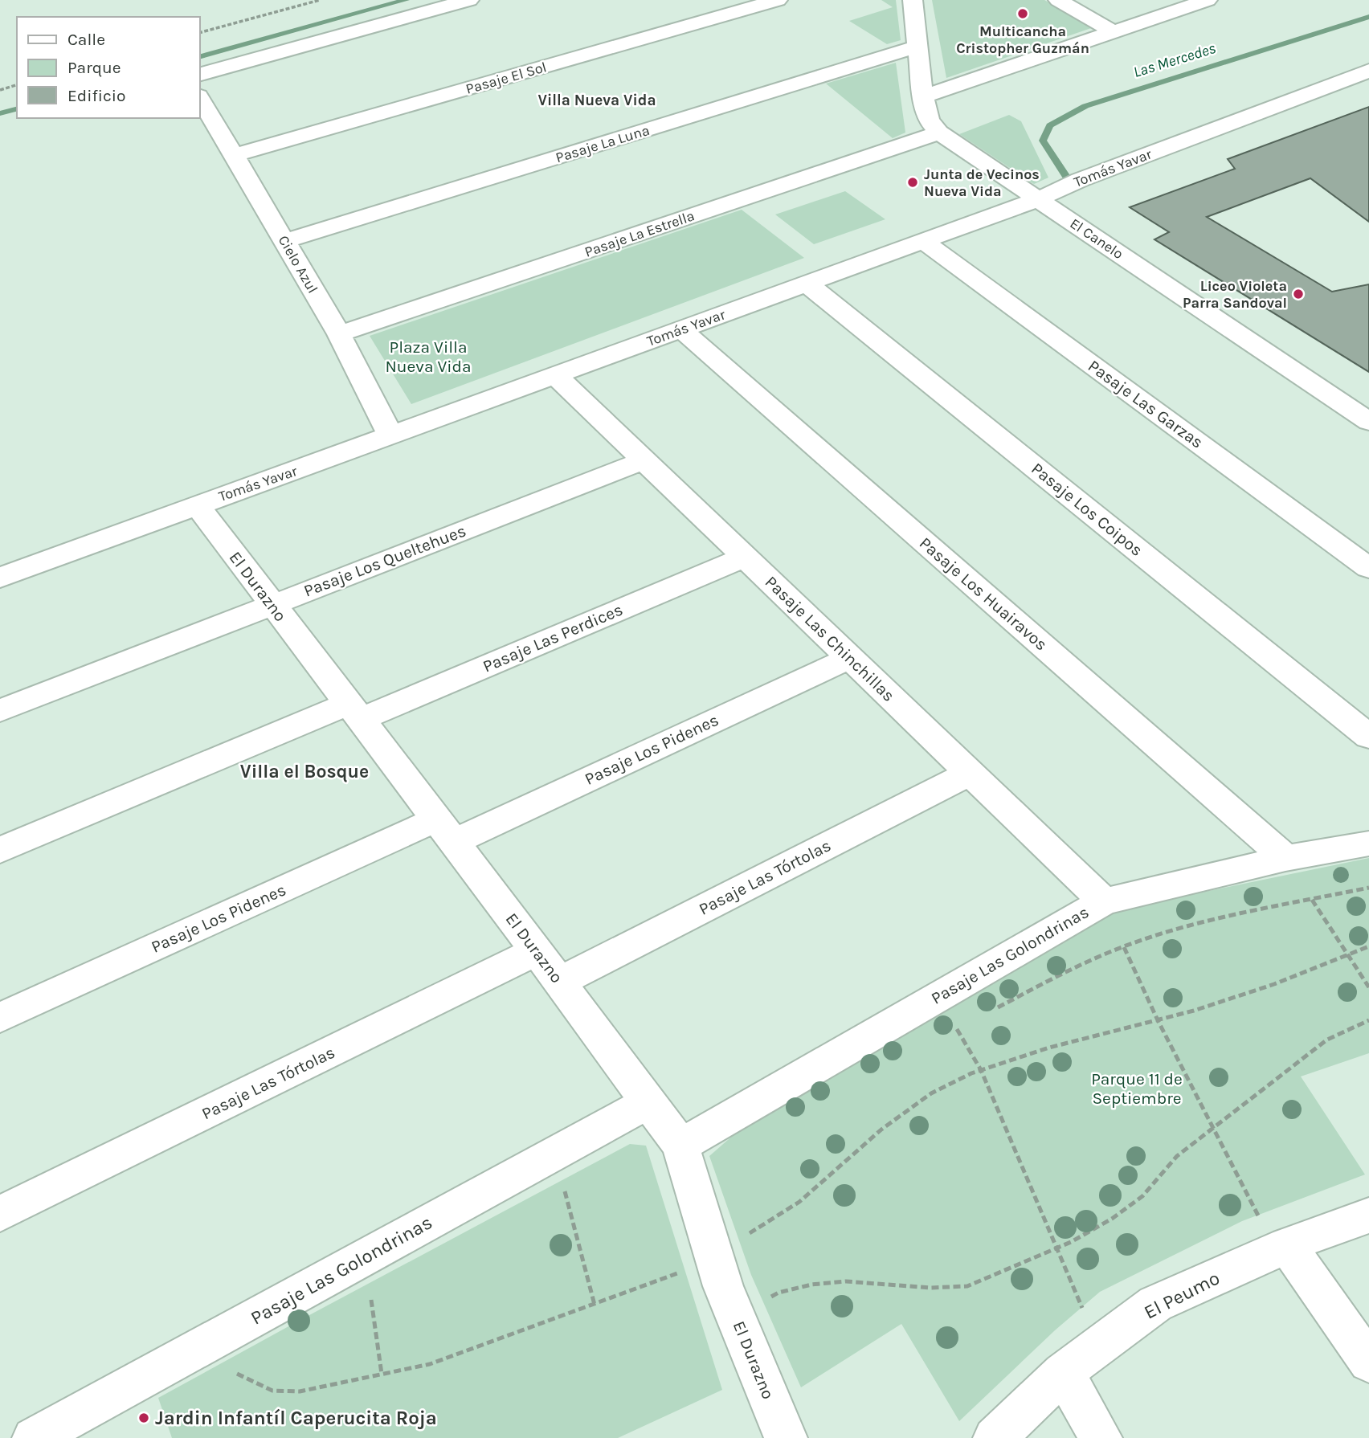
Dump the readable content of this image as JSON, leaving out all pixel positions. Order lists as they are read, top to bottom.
{
  "streets": {
    "street": [
      "Pasaje El Sol",
      "Pasaje La Luna",
      "Tomás Yavar",
      "Pasaje La Estrella",
      "El Canelo",
      "Cielo Azul",
      "Pasaje Las Garzas",
      "Pasaje Los Coipos",
      "Pasaje Los Queltehues",
      "El Durazno",
      "Pasaje Los Huairavos",
      "Pasaje Las Perdices",
      "Pasaje Las Chinchillas",
      "Pasaje Los Pidenes",
      "Pasaje Las Tórtolas",
      "Pasaje Las Golondrinas",
      "El Peumo"
    ]
  },
  "crossings": [
    ["Pasaje El Sol", "Cielo Azul"],
    ["Pasaje La Luna", "El Canelo"],
    ["Pasaje La Luna", "Cielo Azul"],
    ["Tomás Yavar", "El Canelo"],
    ["Tomás Yavar", "Cielo Azul"],
    ["Tomás Yavar", "Pasaje Las Garzas"],
    ["Tomás Yavar", "Pasaje Los Coipos"],
    ["Tomás Yavar", "El Durazno"],
    ["Tomás Yavar", "Pasaje Los Huairavos"],
    ["Tomás Yavar", "Pasaje Las Chinchillas"],
    ["Pasaje La Estrella", "El Canelo"],
    ["Pasaje La Estrella", "Cielo Azul"],
    ["Pasaje Los Queltehues", "El Durazno"],
    ["Pasaje Los Queltehues", "Pasaje Las Chinchillas"],
    ["El Durazno", "Pasaje Las Perdices"],
    ["El Durazno", "Pasaje Los Pidenes"],
    ["El Durazno", "Pasaje Las Tórtolas"],
    ["El Durazno", "Pasaje Las Golondrinas"],
    ["Pasaje Los Huairavos", "Pasaje Las Golondrinas"],
    ["Pasaje Las Perdices", "Pasaje Las Chinchillas"],
    ["Pasaje Las Chinchillas", "Pasaje Los Pidenes"],
    ["Pasaje Las Chinchillas", "Pasaje Las Tórtolas"],
    ["Pasaje Las Chinchillas", "Pasaje Las Golondrinas"]
  ],
  "districts": ["Villa Nueva Vida", "Villa el Bosque"],
  "water": ["Las Mercedes"],
  "parks": ["Plaza Villa Nueva Vida", "Parque 11 de Septiembre"],
  "places": [
    "Multicancha Cristopher Guzmán",
    "Junta de Vecinos Nueva Vida",
    "Liceo Violeta Parra Sandoval",
    "Jardin Infantíl Caperucita Roja"
  ],
  "legend": ["Calle", "Parque", "Edificio"]
}
